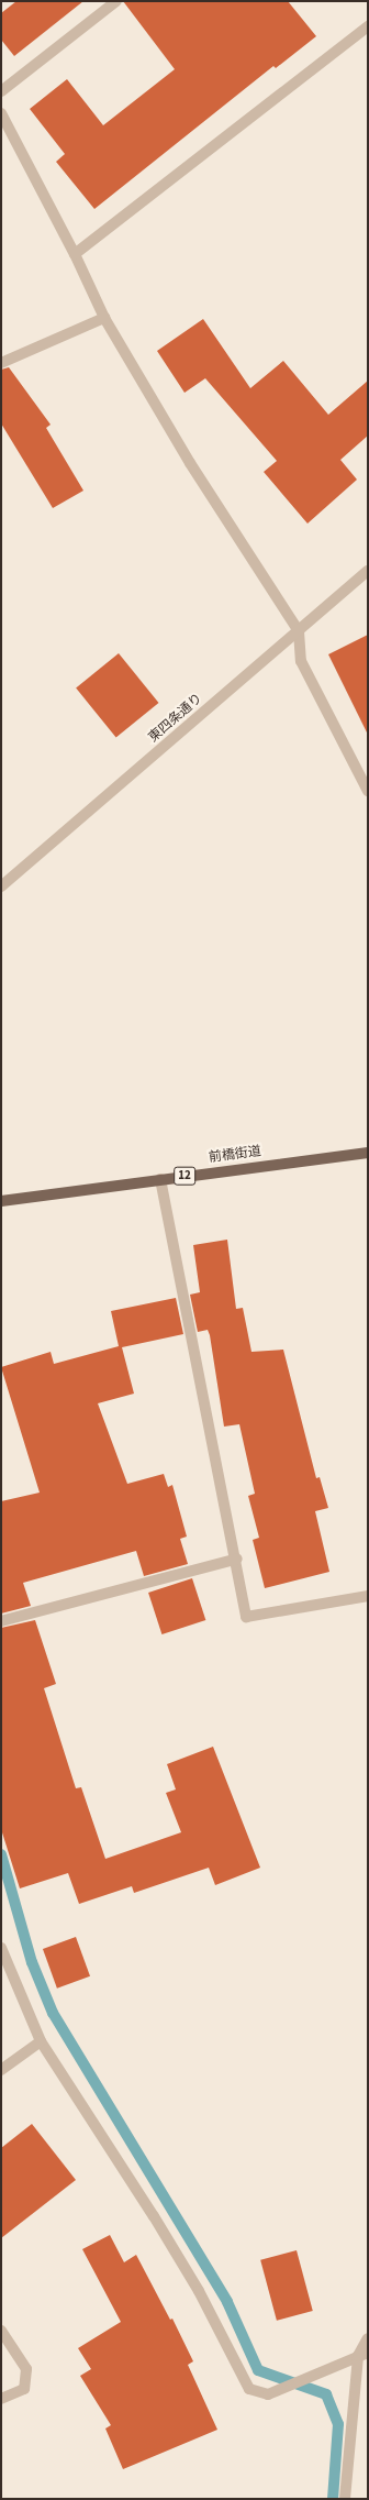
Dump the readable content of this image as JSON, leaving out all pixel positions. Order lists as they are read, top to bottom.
{
  "streets": {
    "main road": ["前橋街道", "12"],
    "street": ["東四条通り"]
  }
}
